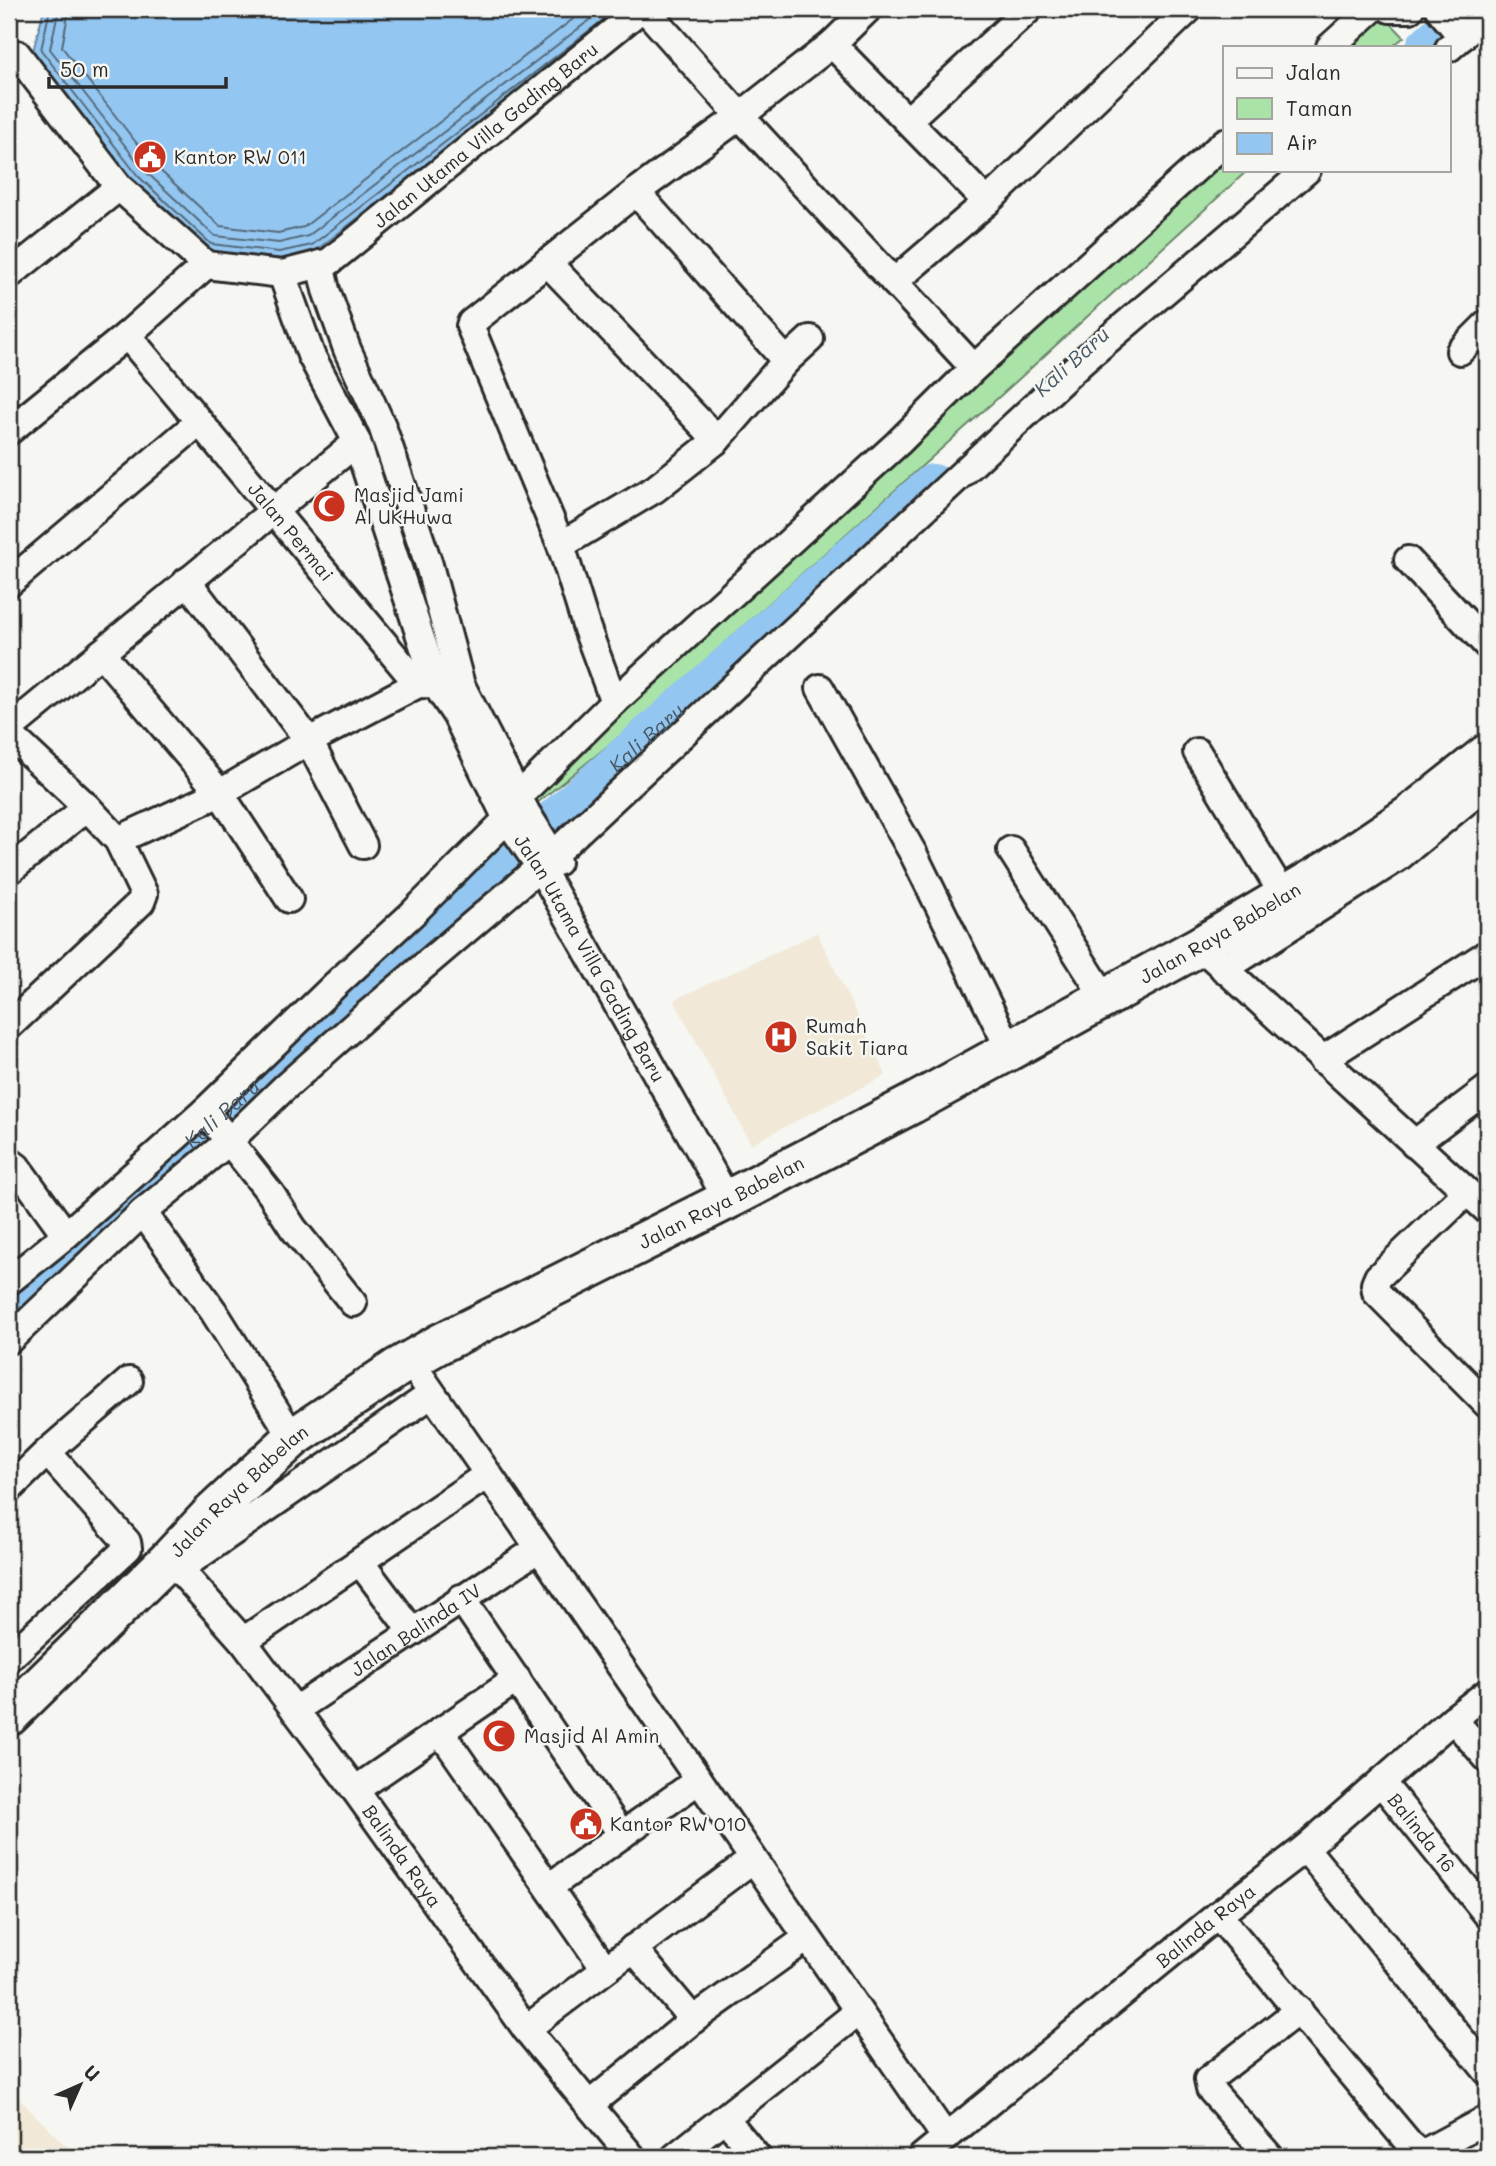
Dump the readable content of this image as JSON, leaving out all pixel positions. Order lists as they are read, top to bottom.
{
  "streets": {
    "main road": ["Jalan Raya Babelan"],
    "street": [
      "Jalan Utama Villa Gading Baru",
      "Jalan Permai",
      "Jalan Balinda IV",
      "Balinda 16",
      "Balinda Raya"
    ]
  },
  "crossings": [
    ["Jalan Utama Villa Gading Baru", "Jalan Permai"],
    ["Jalan Utama Villa Gading Baru", "Jalan Raya Babelan"],
    ["Jalan Raya Babelan", "Balinda Raya"],
    ["Jalan Balinda IV", "Balinda Raya"],
    ["Balinda 16", "Balinda Raya"]
  ],
  "water": ["Kali Baru"],
  "places": {
    "public building": ["Kantor RW 011", "Kantor RW 010"],
    "mosque": ["Masjid Jami Al UKHuwa", "Masjid Al Amin"],
    "hospital": ["Rumah Sakit Tiara"]
  },
  "legend": ["Jalan", "Taman", "Air"],
  "scale_bar": "50 m",
  "north": "top right"
}
